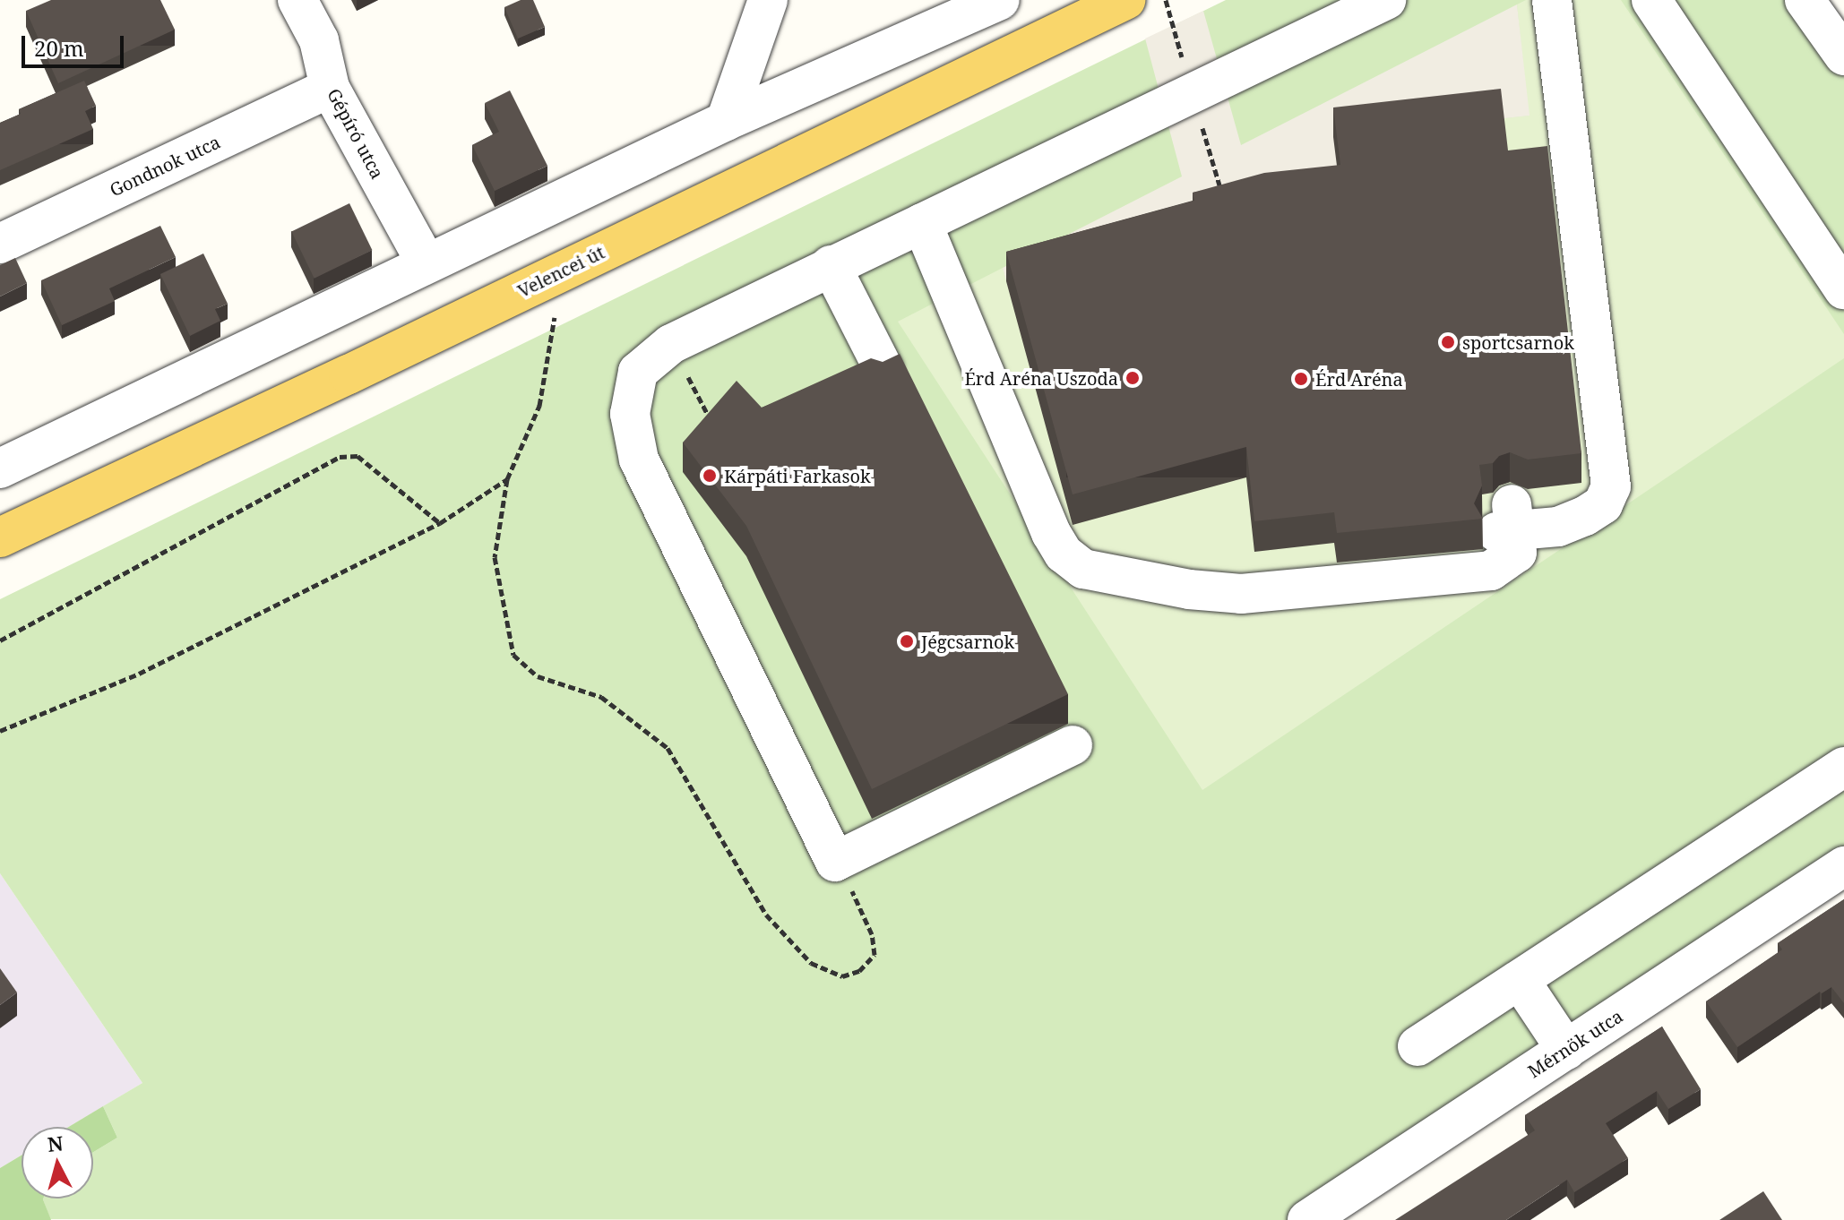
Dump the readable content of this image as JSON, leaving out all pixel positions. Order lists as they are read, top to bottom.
{
  "streets": {
    "main road": ["Velencei út"],
    "street": ["Gépíró utca", "Gondnok utca", "Mérnök utca"]
  },
  "crossings": [
    ["Gépíró utca", "Gondnok utca"]
  ],
  "places": [
    "sportcsarnok",
    "Érd Aréna Uszoda",
    "Érd Aréna",
    "Kárpáti Farkasok",
    "Jégcsarnok"
  ],
  "scale_bar": "20 m",
  "north": "top"
}
